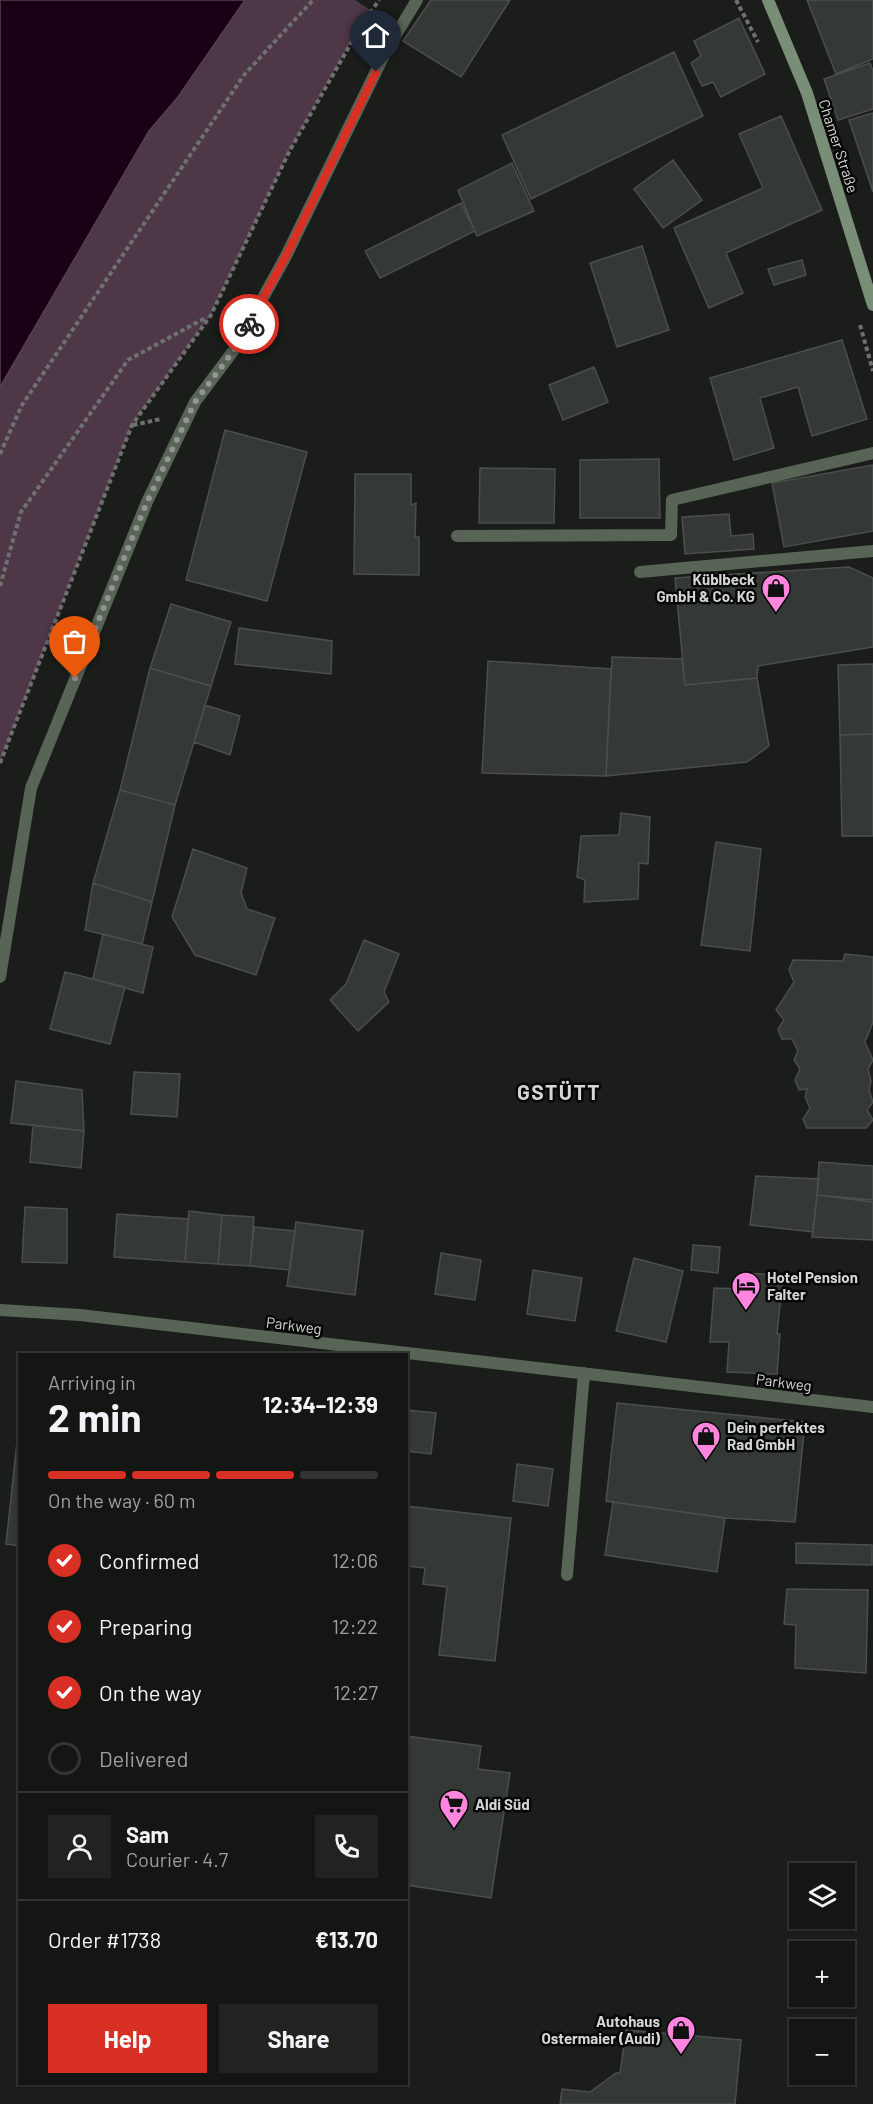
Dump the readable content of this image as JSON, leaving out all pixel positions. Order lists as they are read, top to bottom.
{
  "streets": {
    "main road": ["Chamer Straße"],
    "street": ["Parkweg"]
  },
  "districts": ["GSTÜTT"],
  "places": {
    "shop": ["Küblbeck GmbH & Co. KG", "Dein perfektes Rad GmbH", "Autohaus Ostermaier (Audi)"],
    "hotel": ["Hotel Pension Falter"],
    "supermarket": ["Aldi Süd"]
  },
  "page": {
    "heading": ["2 min", "Arriving in", "12:34–12:39"],
    "panel": [
      "Sam",
      "Courier · 4.7",
      "Order #1738",
      "€13.70"
    ],
    "bar": "On the way · 60 m",
    "list": [
      ["Confirmed", "12:06"],
      ["Preparing", "12:22"],
      ["On the way", "12:27"],
      "Delivered"
    ],
    "map_buttons": ["+", "−"],
    "buttons": ["Help", "Share"]
  }
}
